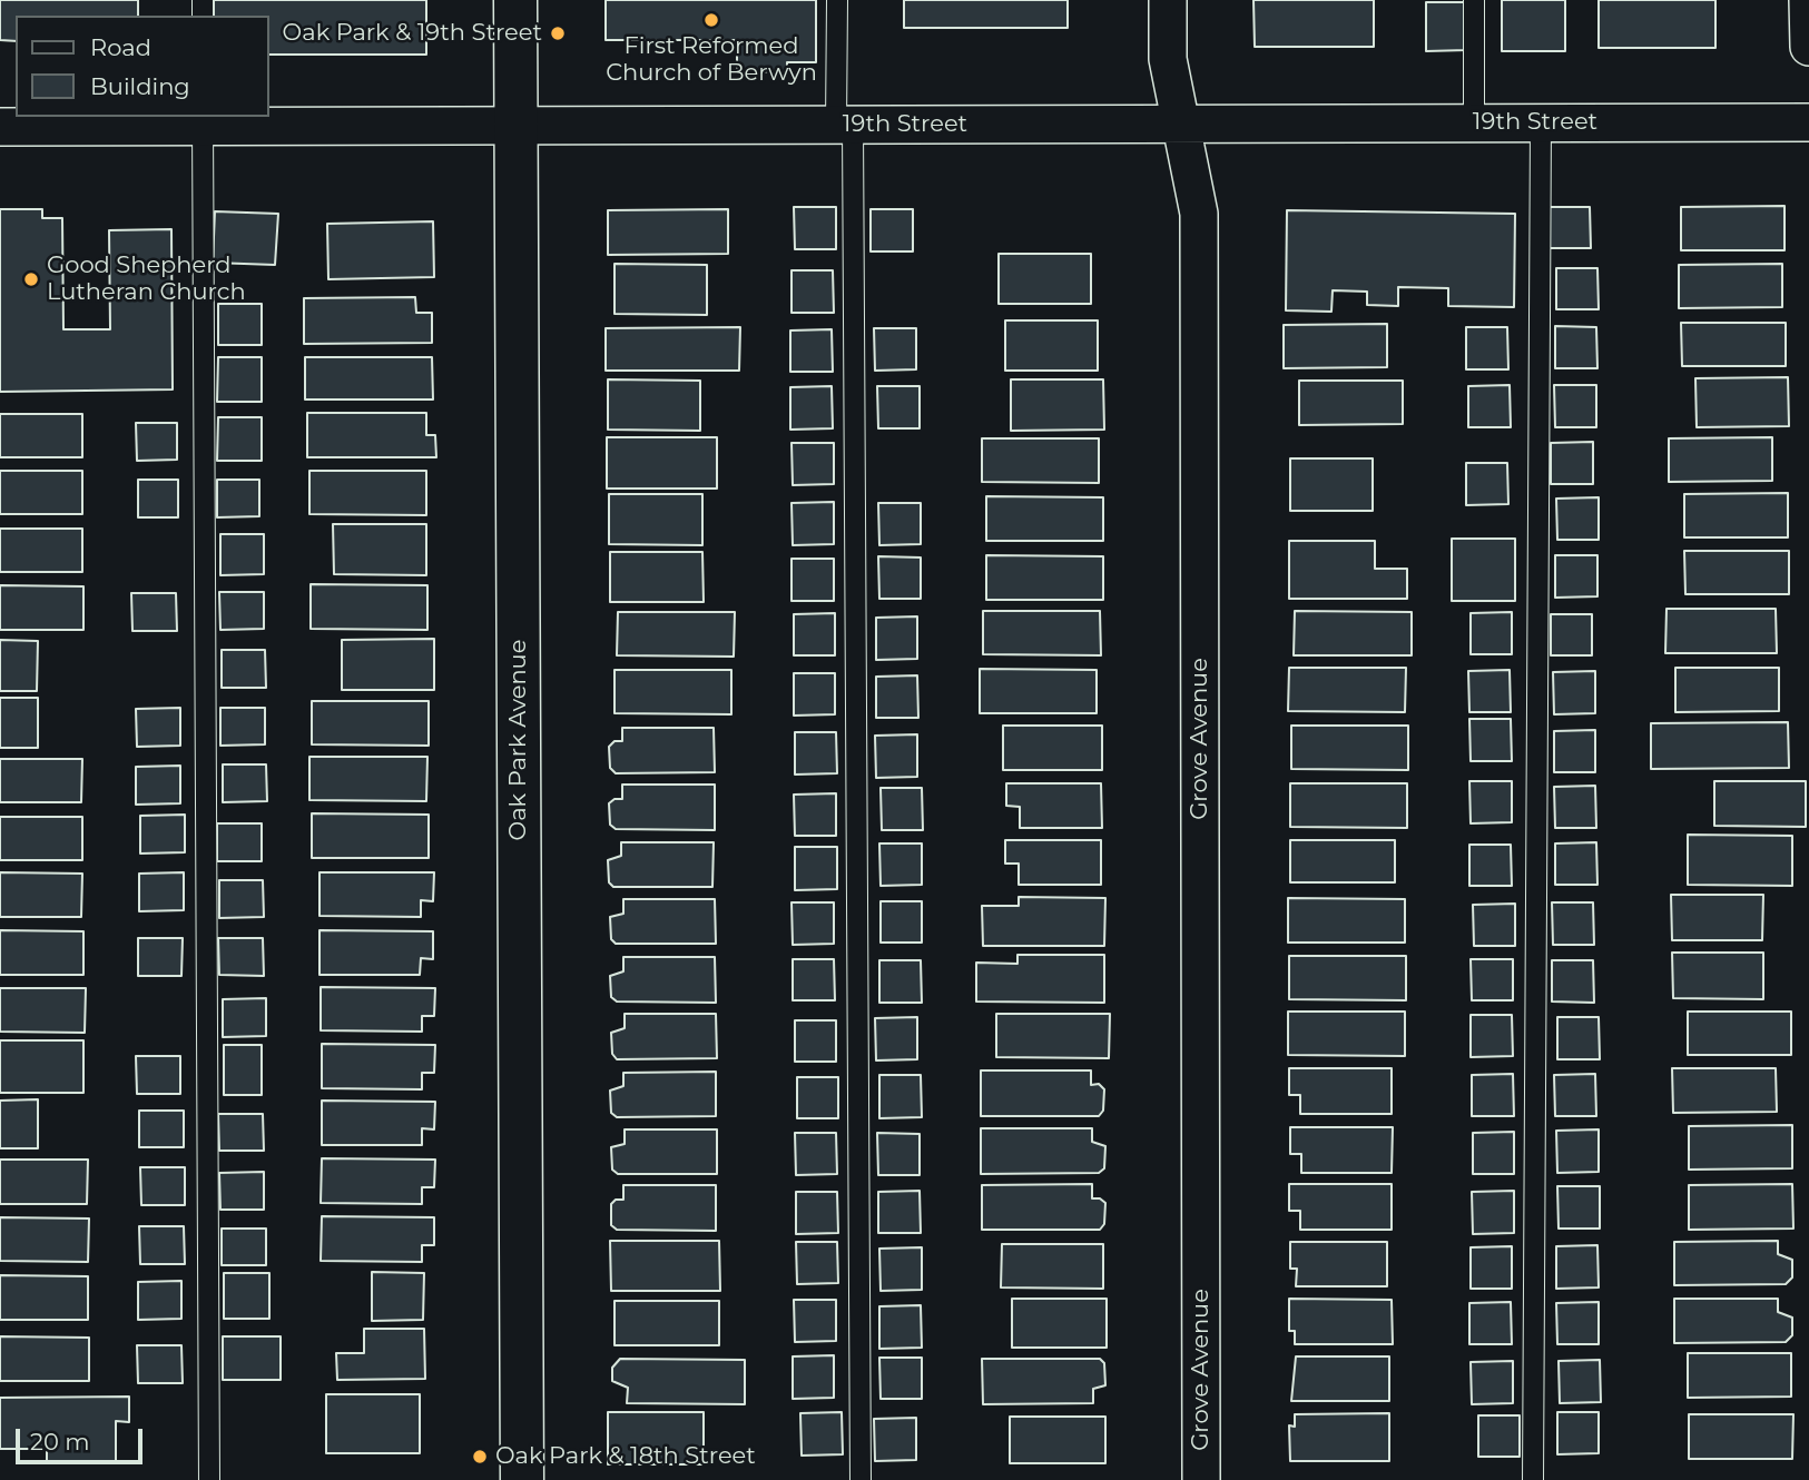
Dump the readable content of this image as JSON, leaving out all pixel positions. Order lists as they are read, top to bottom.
{
  "streets": {
    "street": ["19th Street", "Grove Avenue", "Oak Park Avenue"]
  },
  "crossings": [
    ["19th Street", "Grove Avenue"],
    ["19th Street", "Oak Park Avenue"]
  ],
  "places": [
    "First Reformed Church of Berwyn",
    "Oak Park & 19th Street",
    "Good Shepherd Lutheran Church",
    "Oak Park & 18th Street"
  ],
  "legend": ["Road", "Building"],
  "scale_bar": "20 m"
}
